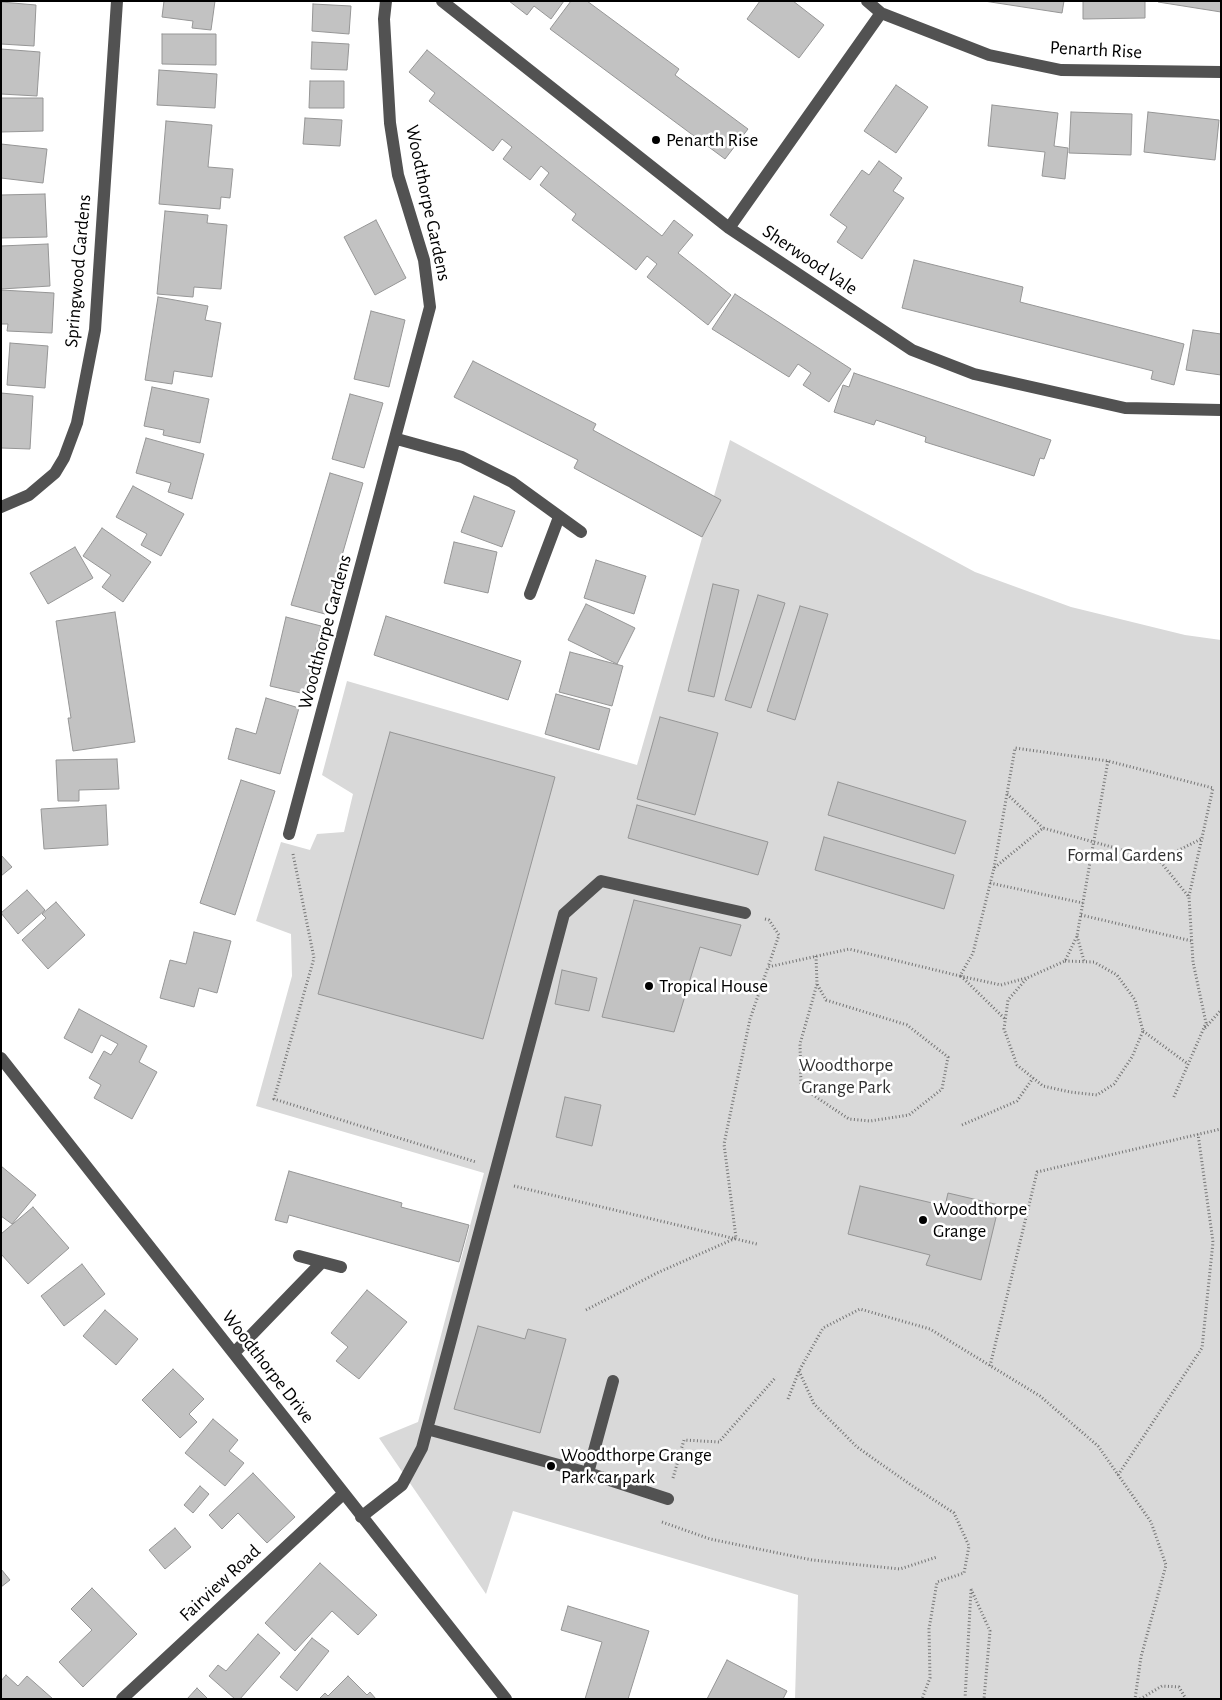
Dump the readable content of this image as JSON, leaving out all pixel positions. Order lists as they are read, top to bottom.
{
  "streets": {
    "street": [
      "Penarth Rise",
      "Woodthorpe Gardens",
      "Sherwood Vale",
      "Springwood Gardens",
      "Woodthorpe Drive",
      "Fairview Road"
    ]
  },
  "crossings": [
    ["Woodthorpe Drive", "Fairview Road"]
  ],
  "parks": ["Formal Gardens", "Woodthorpe Grange Park"],
  "places": [
    "Penarth Rise",
    "Tropical House",
    "Woodthorpe Grange",
    "Woodthorpe Grange Park car park"
  ]
}
